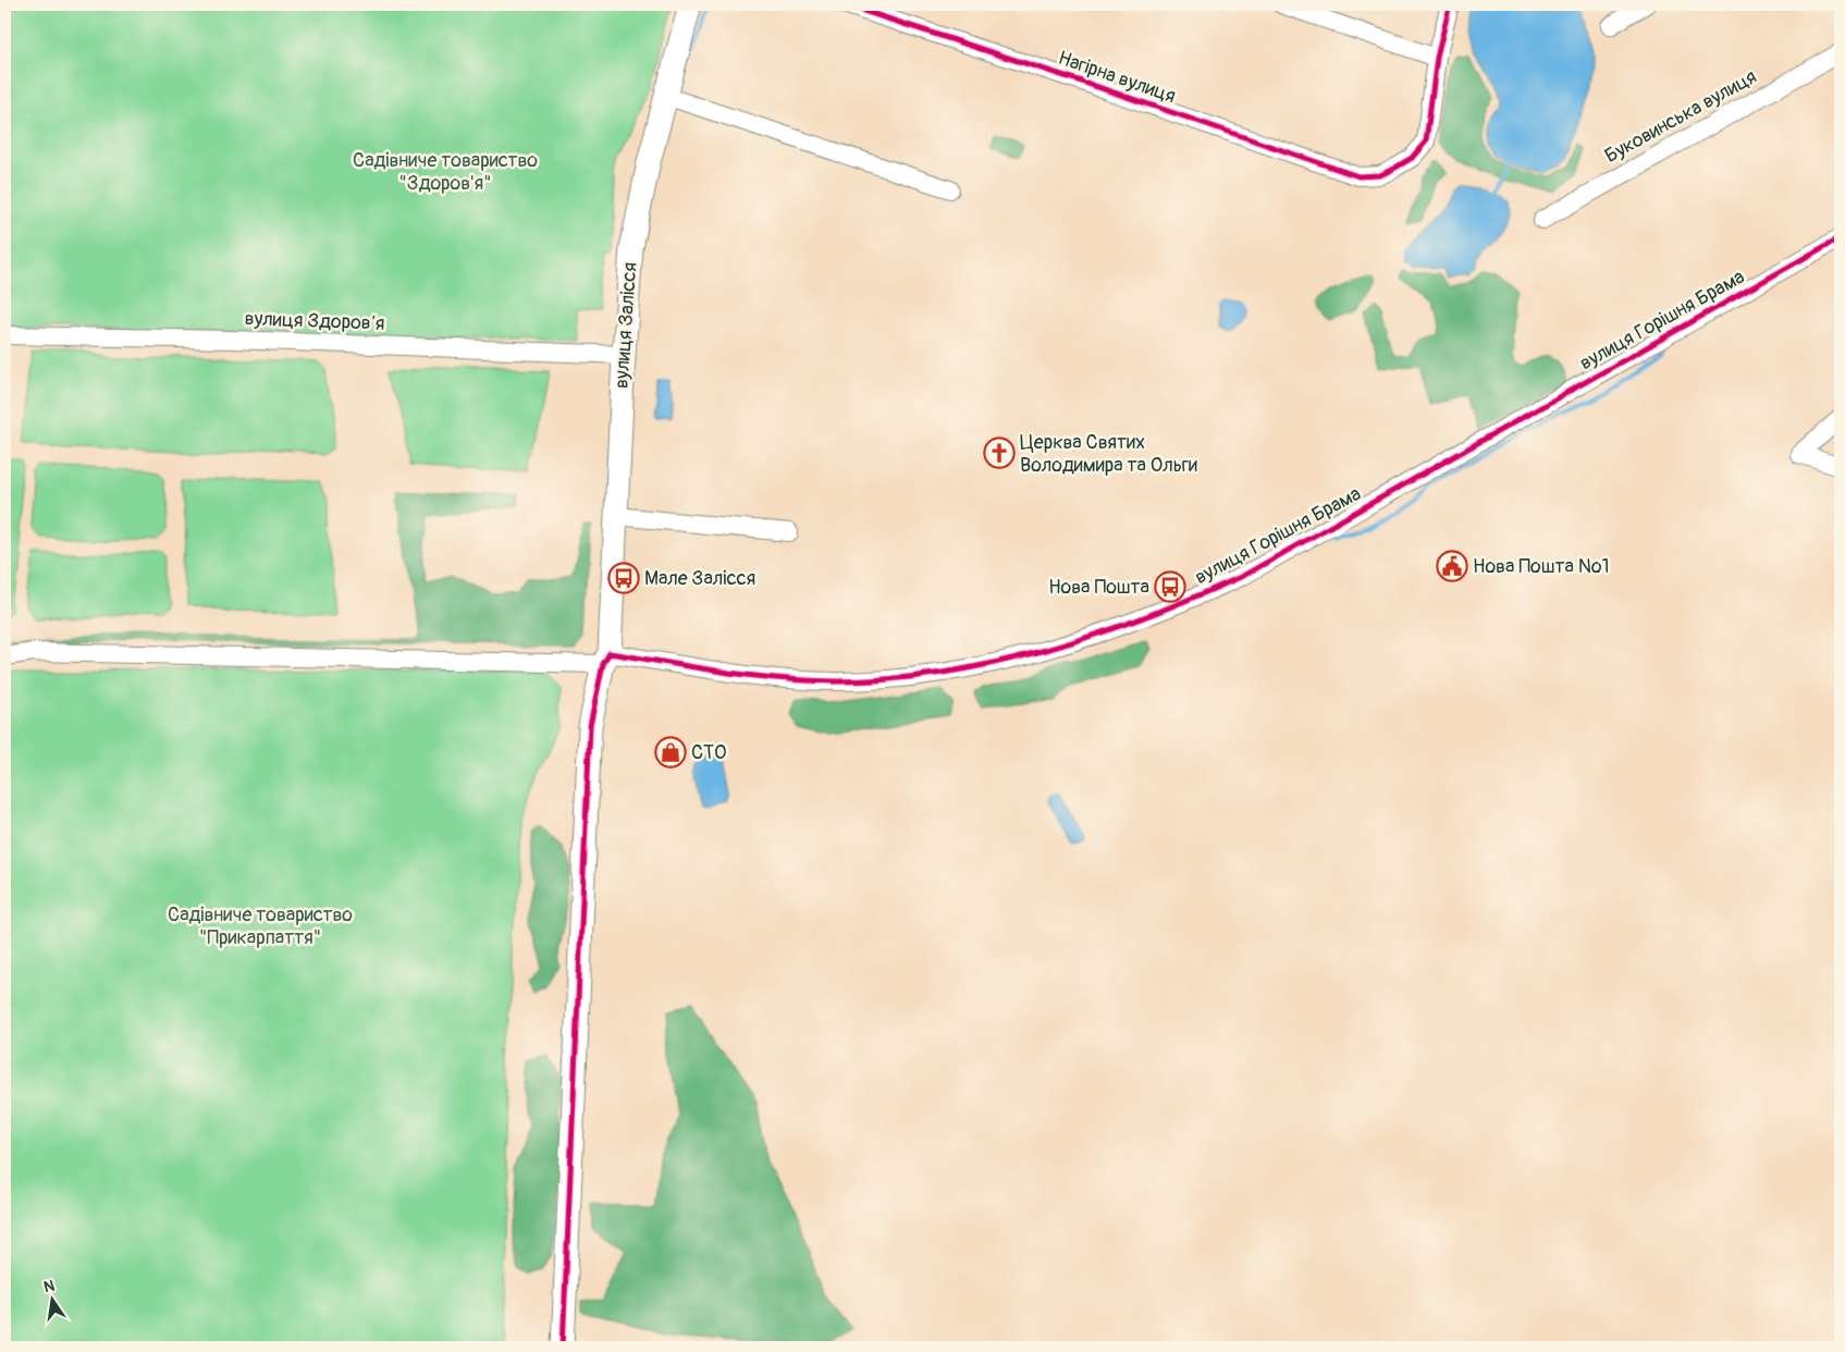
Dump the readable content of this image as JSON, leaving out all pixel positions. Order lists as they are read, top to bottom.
{
  "streets": {
    "main road": ["вулиця Залісся"],
    "street": [
      "Нагірна вулиця",
      "Буковинська вулиця",
      "вулиця Горішня Брама",
      "вулиця Здоровʼя"
    ]
  },
  "crossings": [
    ["вулиця Горішня Брама", "вулиця Залісся"],
    ["вулиця Здоровʼя", "вулиця Залісся"]
  ],
  "parks": ["Садівниче товариство \"Здоров'я\"", "Садівниче товариство \"Прикарпаття\""],
  "places": {
    "church": ["Церква Святих Володимира та Ольги"],
    "public building": ["Нова Пошта №1"],
    "bus stop": ["Мале Залісся", "Нова Пошта"],
    "shop": ["СТО"]
  },
  "north": "top"
}
